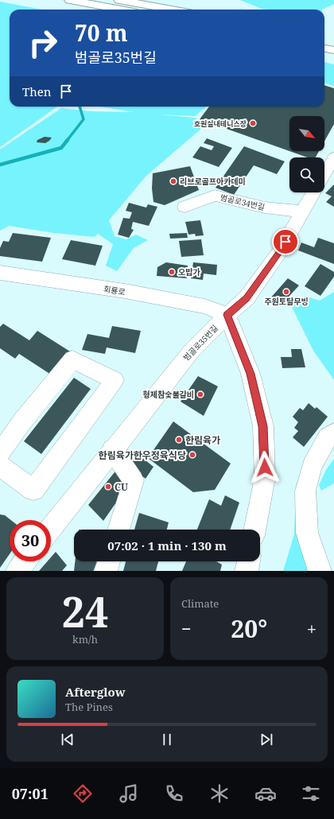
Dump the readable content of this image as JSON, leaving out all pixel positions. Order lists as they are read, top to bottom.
{
  "streets": {
    "street": ["범골로34번길", "회룡로", "범골로35번길"]
  },
  "crossings": [
    ["범골로34번길", "범골로35번길"],
    ["회룡로", "범골로35번길"]
  ],
  "places": [
    "호원실내테니스장",
    "리브로골프아카데미",
    "오밥가",
    "주원토탈무빙",
    "형제참숯불갈비",
    "한림육가",
    "한림육가한우정육식당",
    "CU"
  ],
  "north": "bottom right",
  "page": {
    "turn": ["70 m", "범골로35번길"],
    "then": "Then",
    "limit": "30",
    "trip": "07:02 · 1 min · 130 m",
    "tile": [
      ["24", "km/h"],
      "Climate"
    ],
    "heat": ["−", "20°", "+"],
    "song": ["Afterglow", "The Pines"],
    "tabs": "07:01"
  }
}
